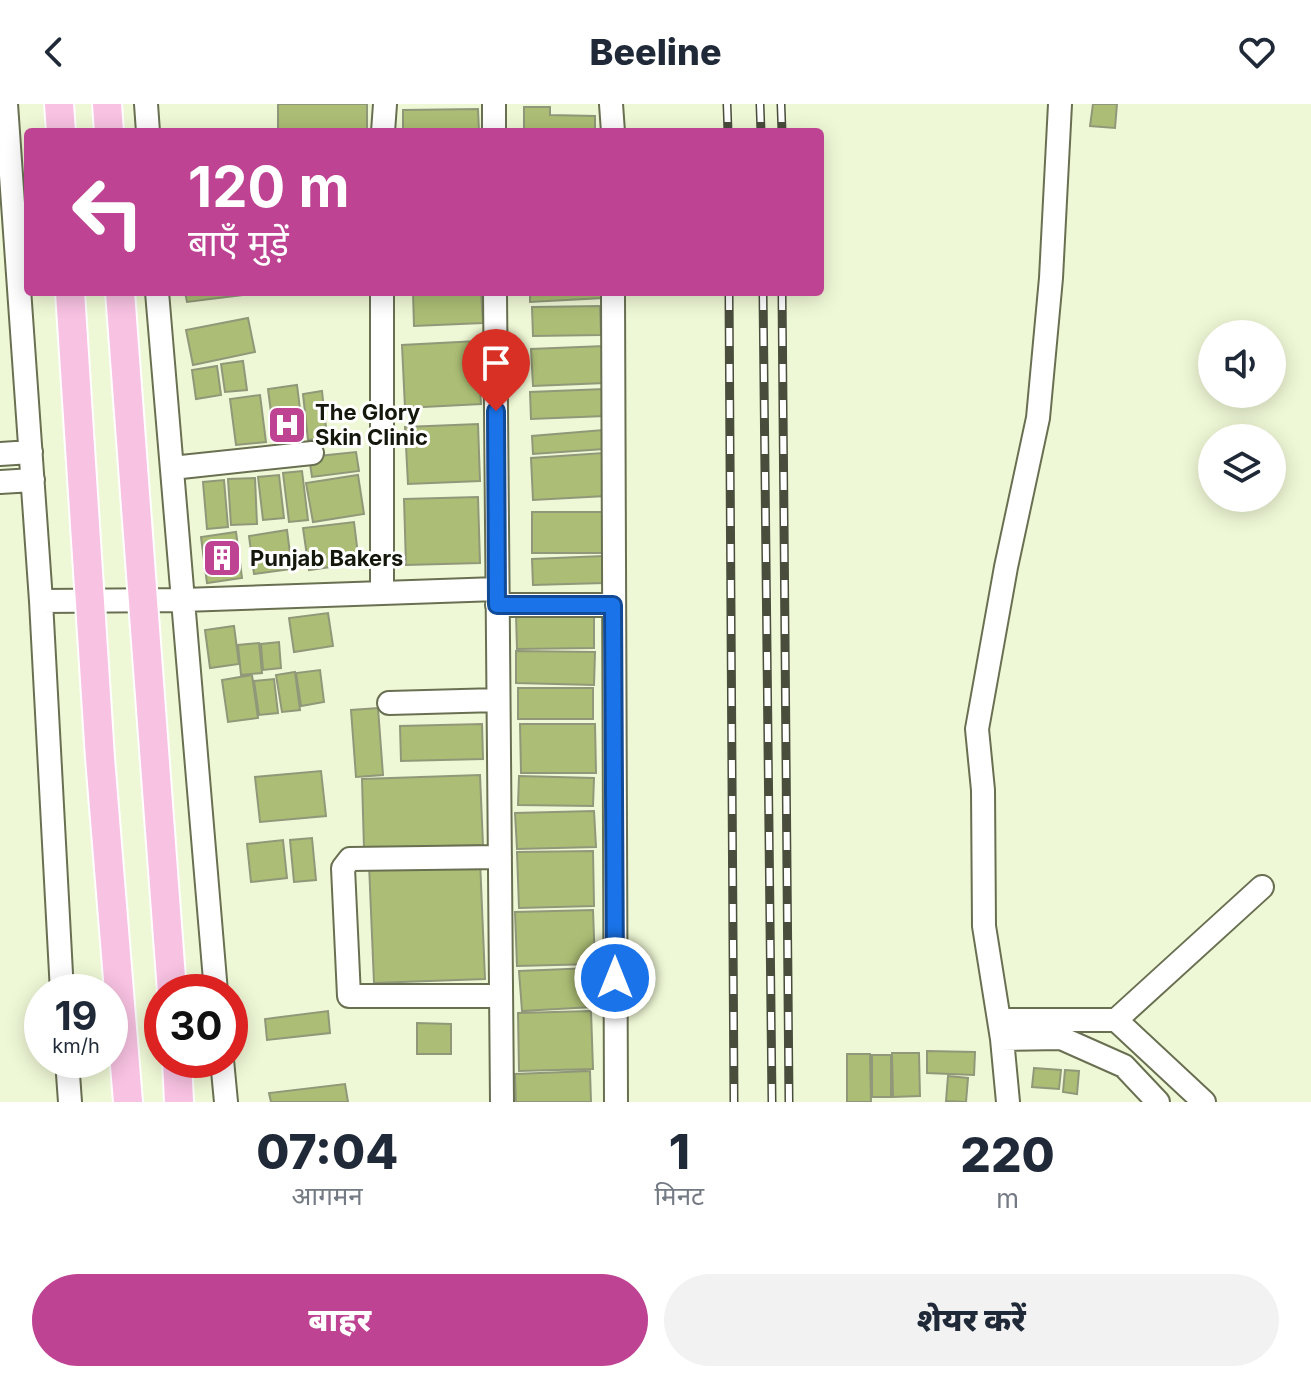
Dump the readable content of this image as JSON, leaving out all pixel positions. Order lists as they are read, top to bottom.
{
  "places": {
    "hospital": ["The Glory Skin Clinic"],
    "building": ["Punjab Bakers"]
  },
  "page": {
    "header": "Beeline",
    "turn": ["120 m", "बाएँ मुड़ें"],
    "speed": "19 km/h",
    "limit": "30",
    "eta": [
      "07:04",
      "आगमन",
      "1",
      "मिनट",
      "220",
      "m"
    ],
    "buttons": ["बाहर", "शेयर करें"]
  }
}
